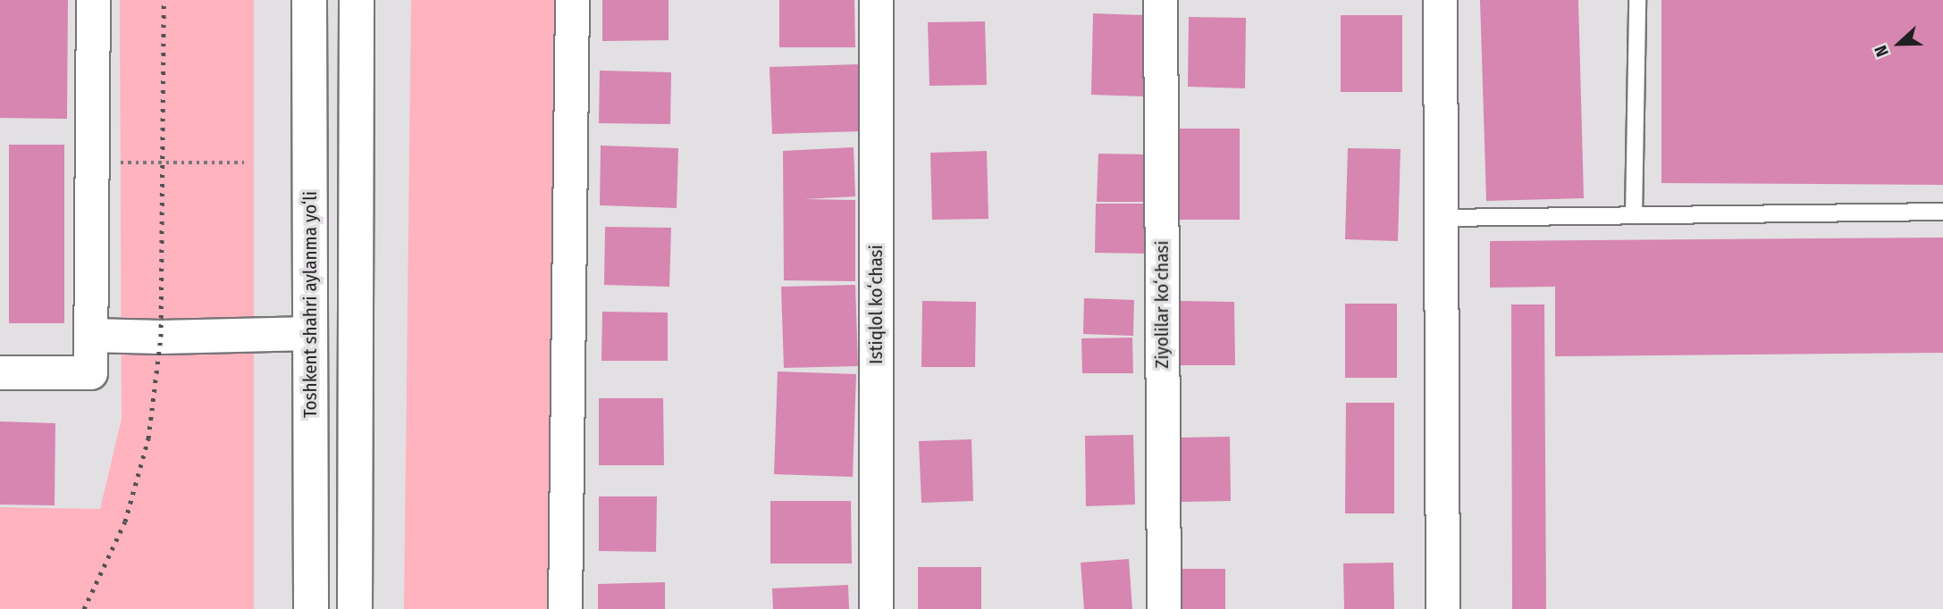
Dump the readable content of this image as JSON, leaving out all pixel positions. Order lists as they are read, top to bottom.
{
  "streets": {
    "highway": ["Toshkent shahri aylanma yoʻli"],
    "street": ["Istiqlol koʻchasi", "Ziyolilar koʻchasi"]
  },
  "north": "left"
}
